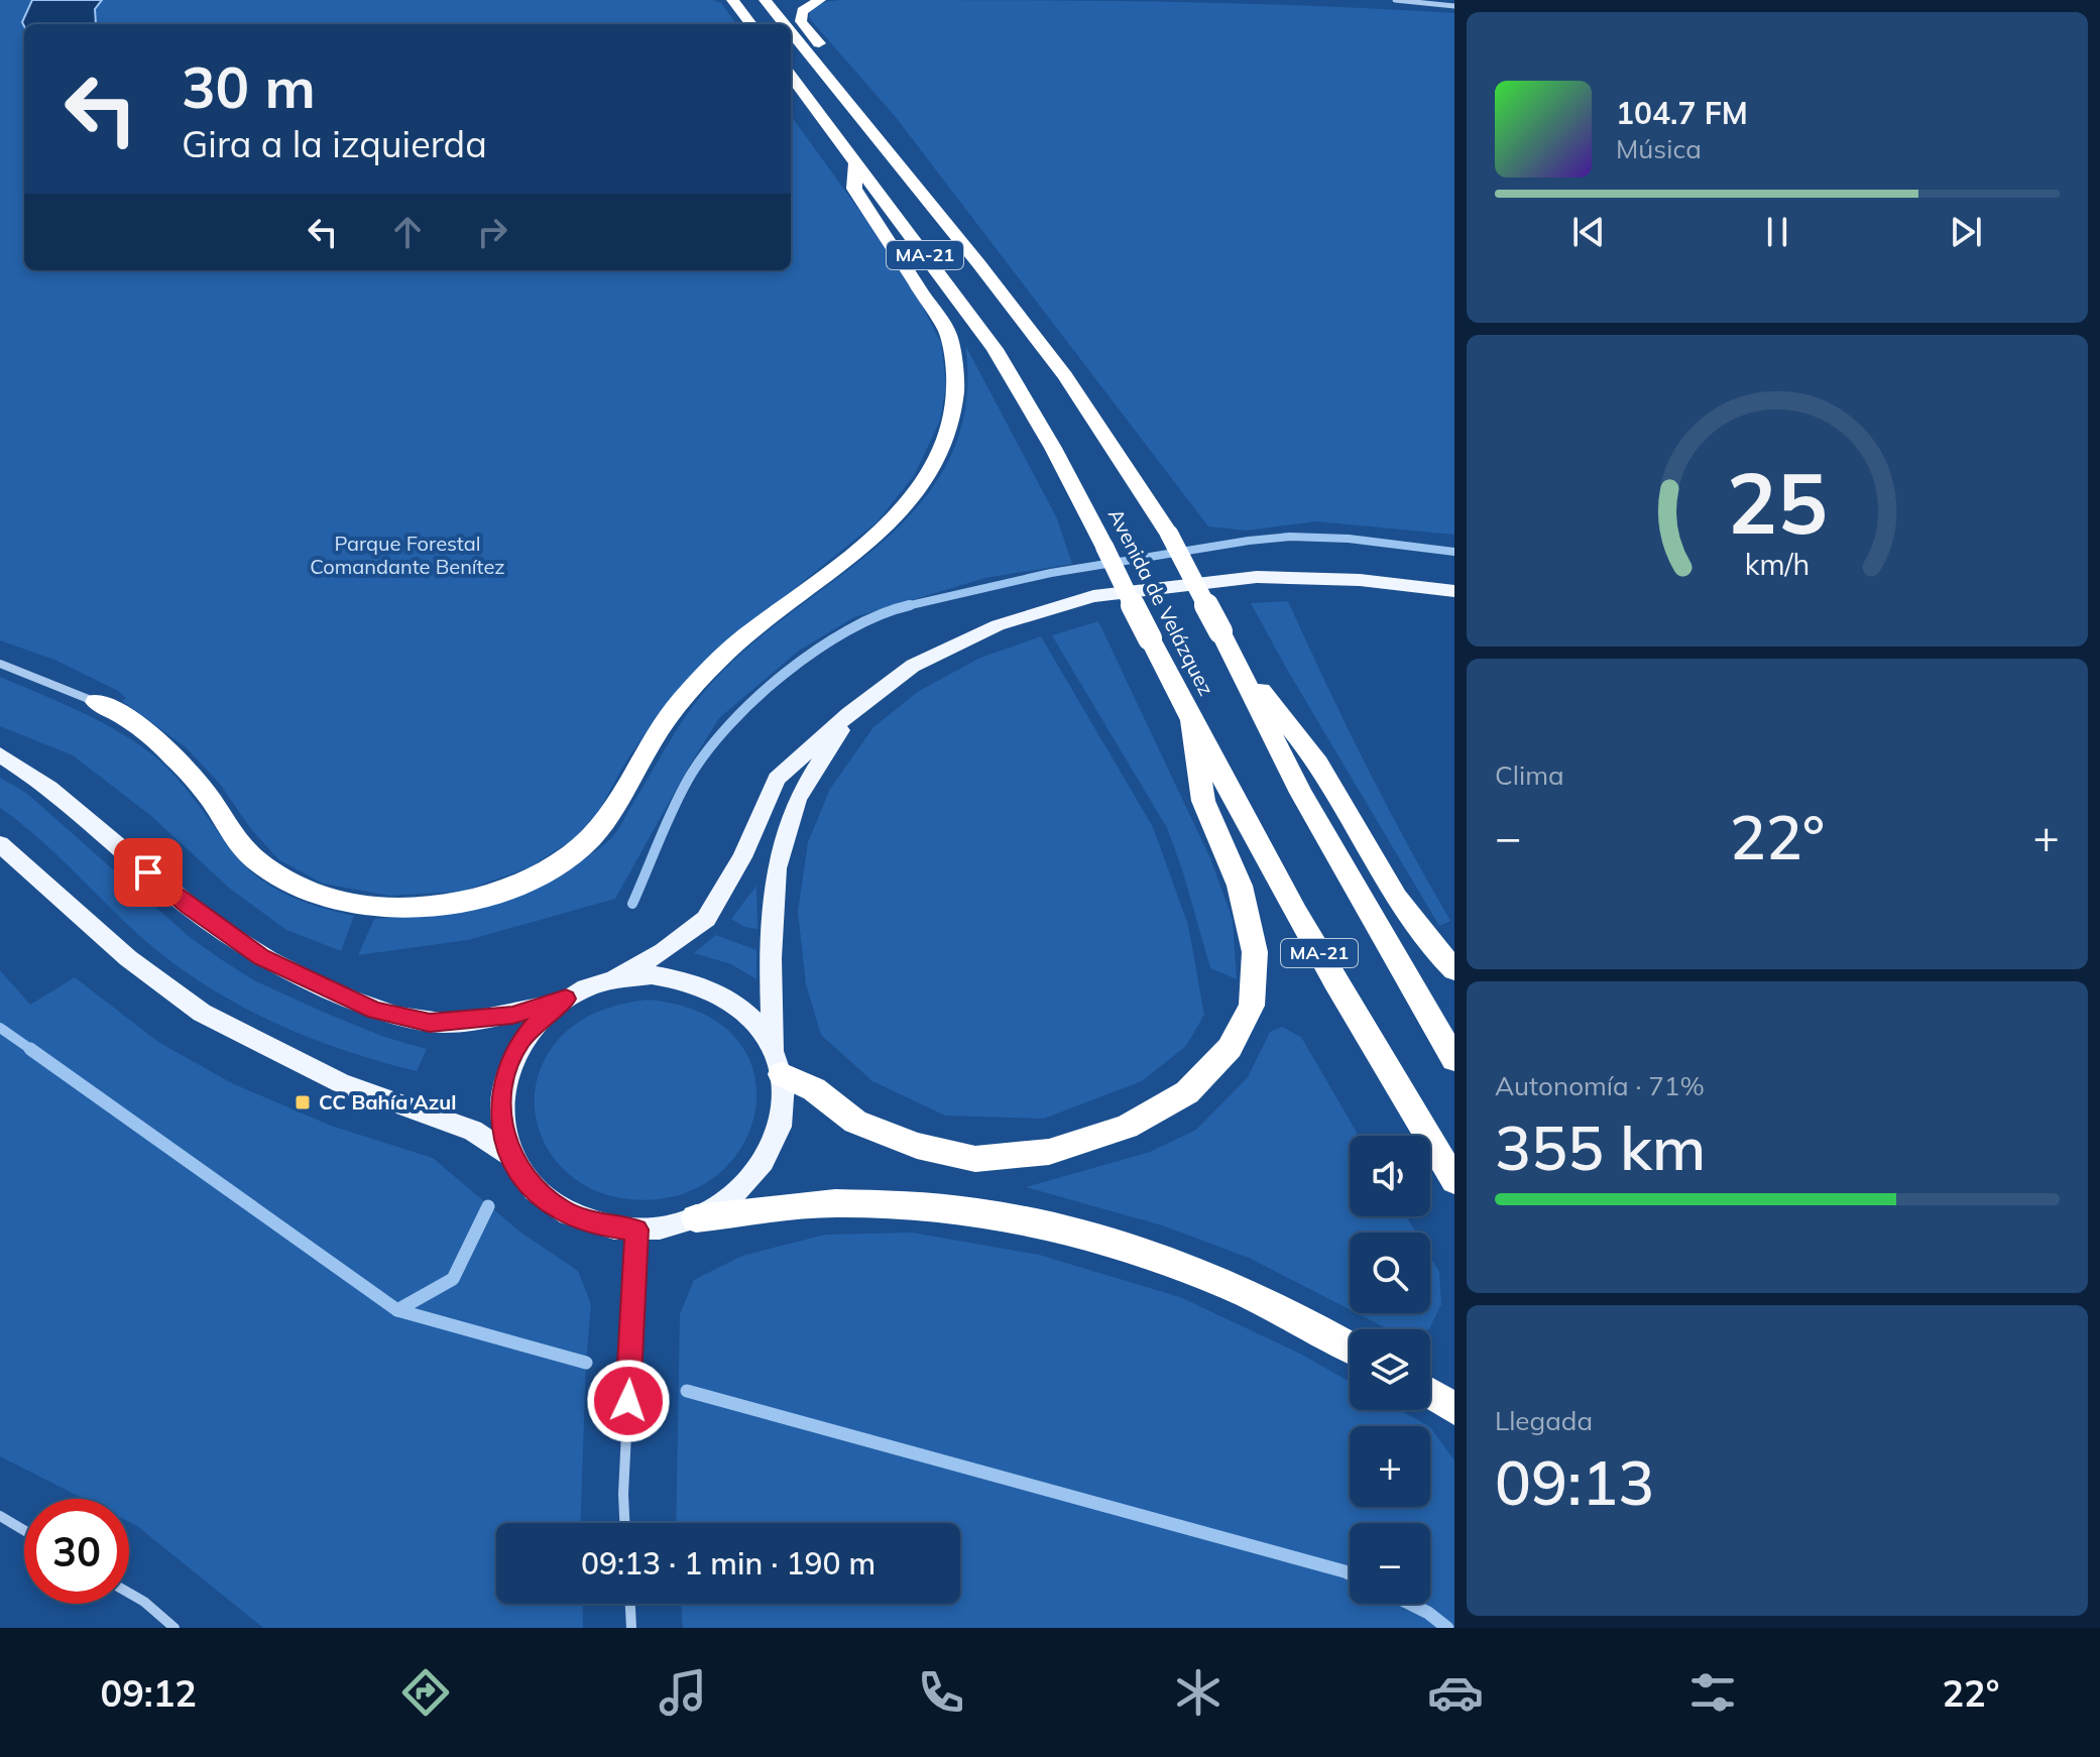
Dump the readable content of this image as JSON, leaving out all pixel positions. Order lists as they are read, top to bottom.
{
  "streets": {
    "highway": ["MA-21", "Avenida de Velázquez"]
  },
  "parks": ["Parque Forestal Comandante Benítez"],
  "places": {
    "transit": ["CC Bahía Azul"]
  },
  "page": {
    "turn": ["30 m", "Gira a la izquierda"],
    "song": ["104.7 FM", "Música"],
    "tile": [
      "Clima",
      ["Autonomía · 71%", "355 km"],
      ["Llegada", "09:13"]
    ],
    "heat": ["−", "22°", "+"],
    "map_buttons": ["+", "−"],
    "limit": "30",
    "trip": "09:13 · 1 min · 190 m",
    "tabs": ["09:12", "22°"],
    "gauge": ["25", "km/h"]
  }
}
